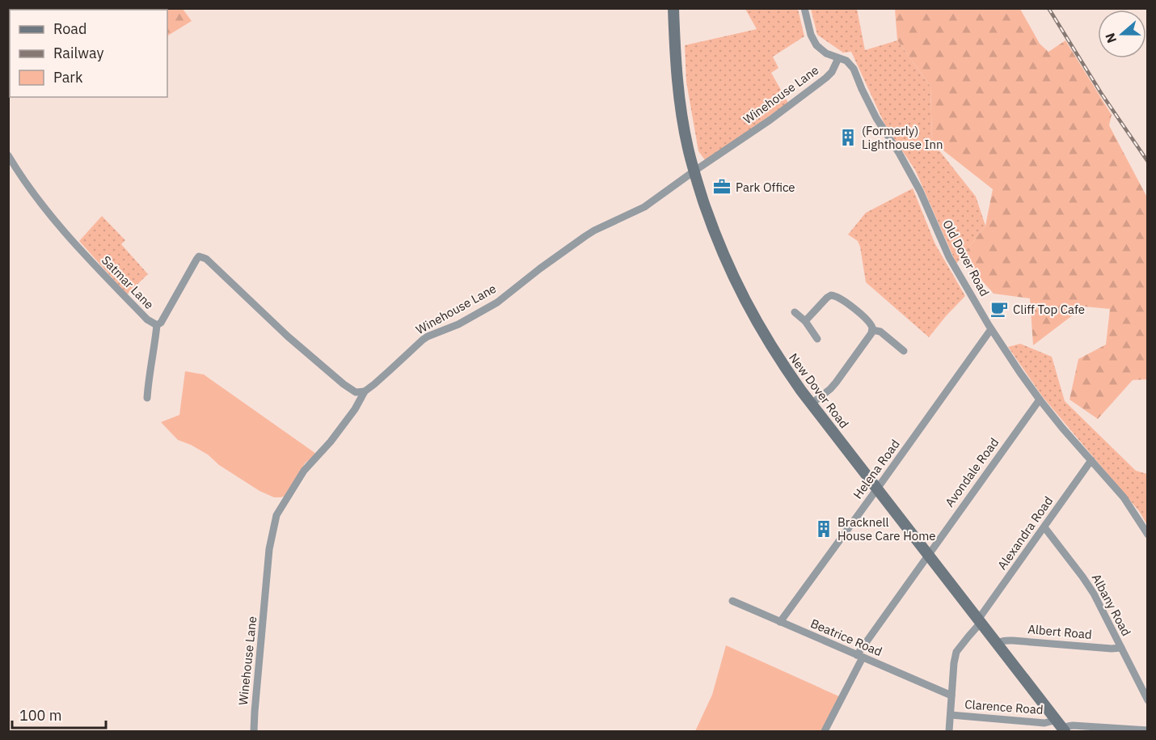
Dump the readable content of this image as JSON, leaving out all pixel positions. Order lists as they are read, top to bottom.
{
  "streets": {
    "main road": ["New Dover Road"],
    "street": [
      "Winehouse Lane",
      "Old Dover Road",
      "Satmar Lane",
      "Helena Road",
      "Avondale Road",
      "Alexandra Road",
      "Albany Road",
      "Albert Road",
      "Beatrice Road",
      "Clarence Road"
    ]
  },
  "crossings": [
    ["Winehouse Lane", "Old Dover Road"],
    ["Winehouse Lane", "Satmar Lane"],
    ["Winehouse Lane", "New Dover Road"],
    ["Old Dover Road", "Helena Road"],
    ["Old Dover Road", "Avondale Road"],
    ["Old Dover Road", "Alexandra Road"],
    ["New Dover Road", "Helena Road"],
    ["New Dover Road", "Avondale Road"],
    ["New Dover Road", "Alexandra Road"],
    ["New Dover Road", "Albert Road"],
    ["New Dover Road", "Clarence Road"],
    ["Helena Road", "Beatrice Road"],
    ["Avondale Road", "Beatrice Road"],
    ["Alexandra Road", "Albany Road"],
    ["Alexandra Road", "Beatrice Road"],
    ["Alexandra Road", "Clarence Road"],
    ["Albany Road", "Albert Road"]
  ],
  "places": {
    "building": ["(Formerly) Lighthouse Inn", "Bracknell House Care Home"],
    "office": ["Park Office"],
    "cafe": ["Cliff Top Cafe"]
  },
  "legend": ["Road", "Railway", "Park"],
  "scale_bar": "100 m",
  "north": "left"
}
